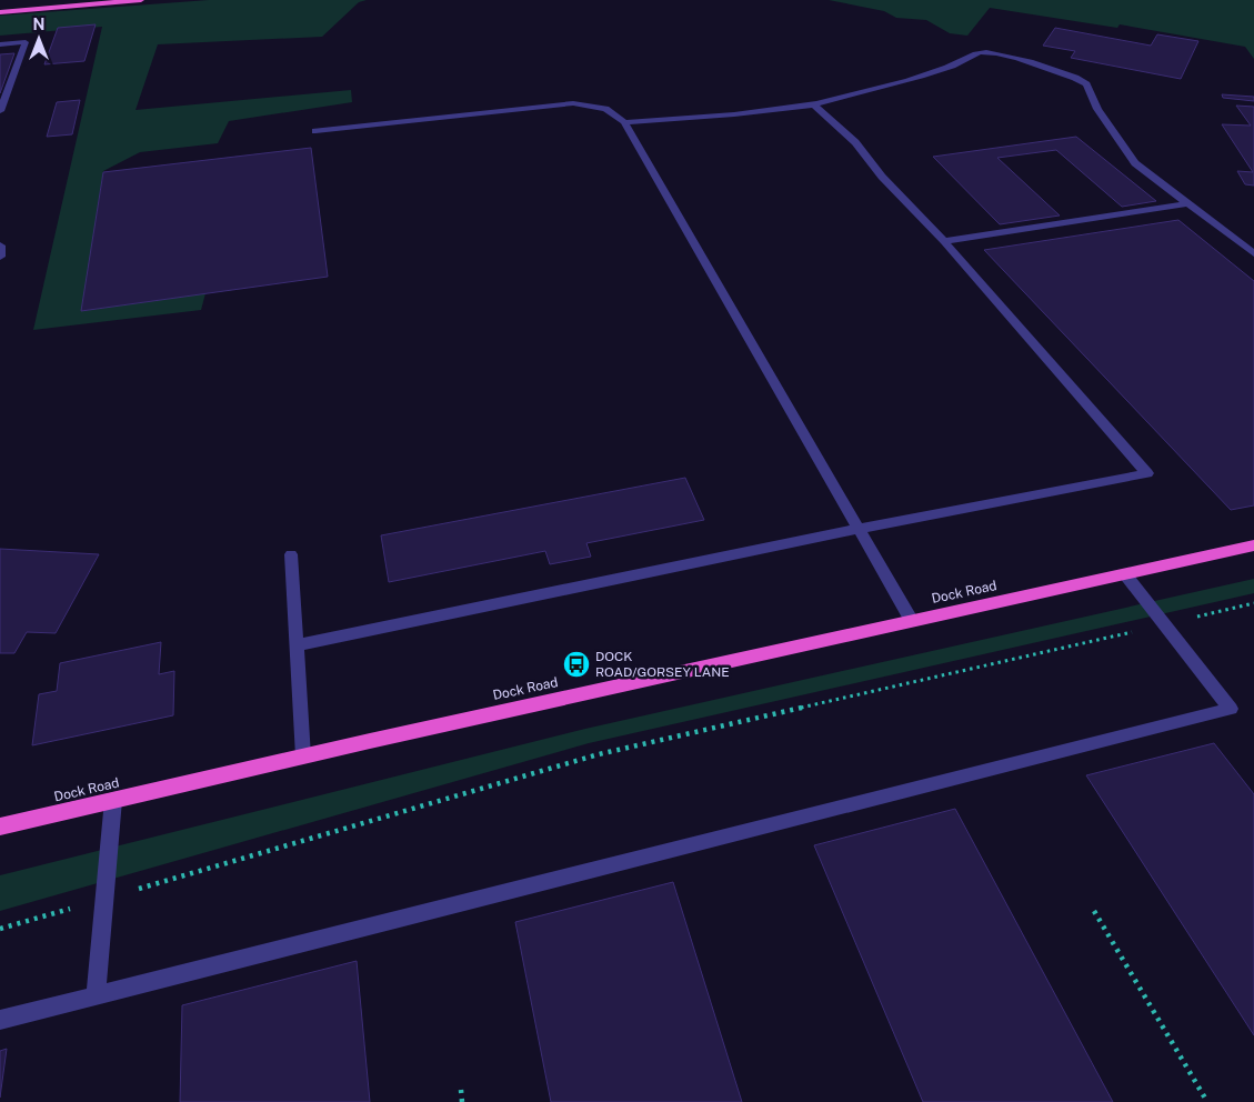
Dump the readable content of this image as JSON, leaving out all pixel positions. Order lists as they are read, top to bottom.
{
  "streets": {
    "highway": ["Dock Road"]
  },
  "places": {
    "bus stop": ["DOCK ROAD/GORSEY LANE"]
  },
  "north": "top"
}
